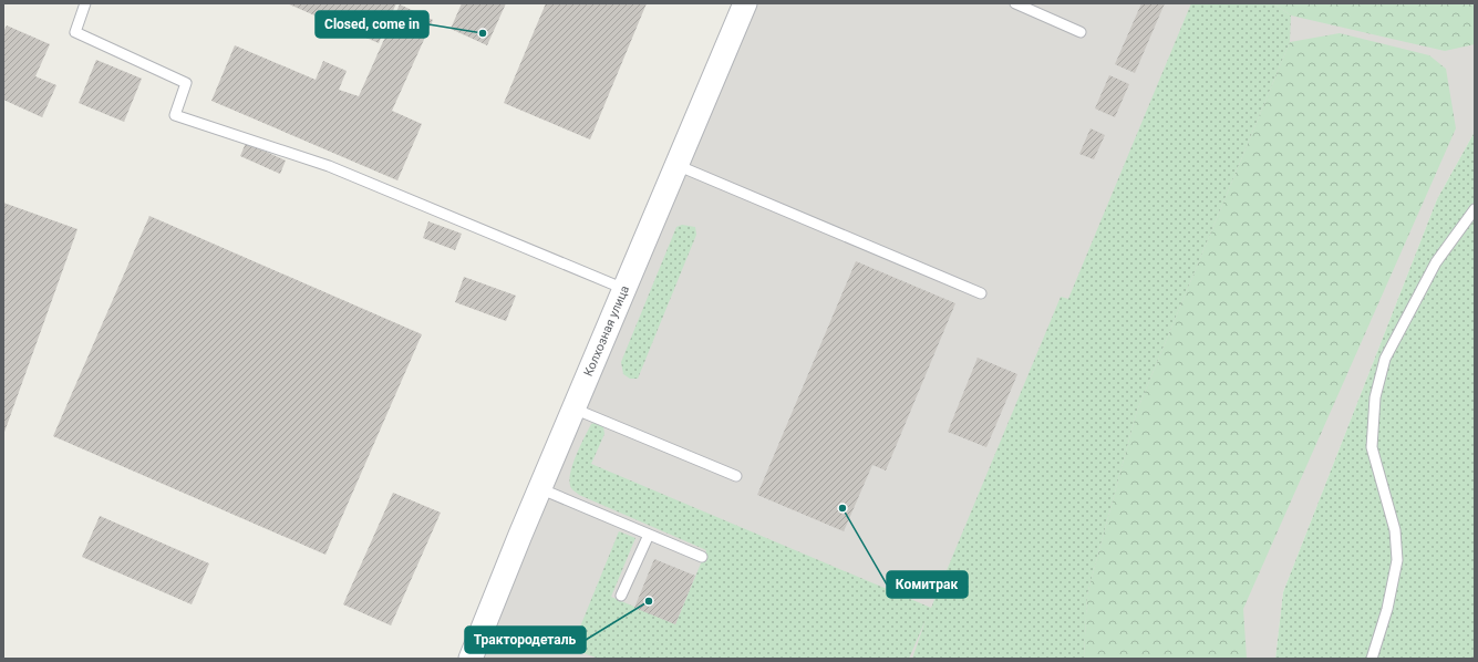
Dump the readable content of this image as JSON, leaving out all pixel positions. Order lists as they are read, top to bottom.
{
  "streets": {
    "street": ["Колхозная улица"]
  },
  "places": ["Closed, come in", "Комитрак", "Трактородеталь"]
}
